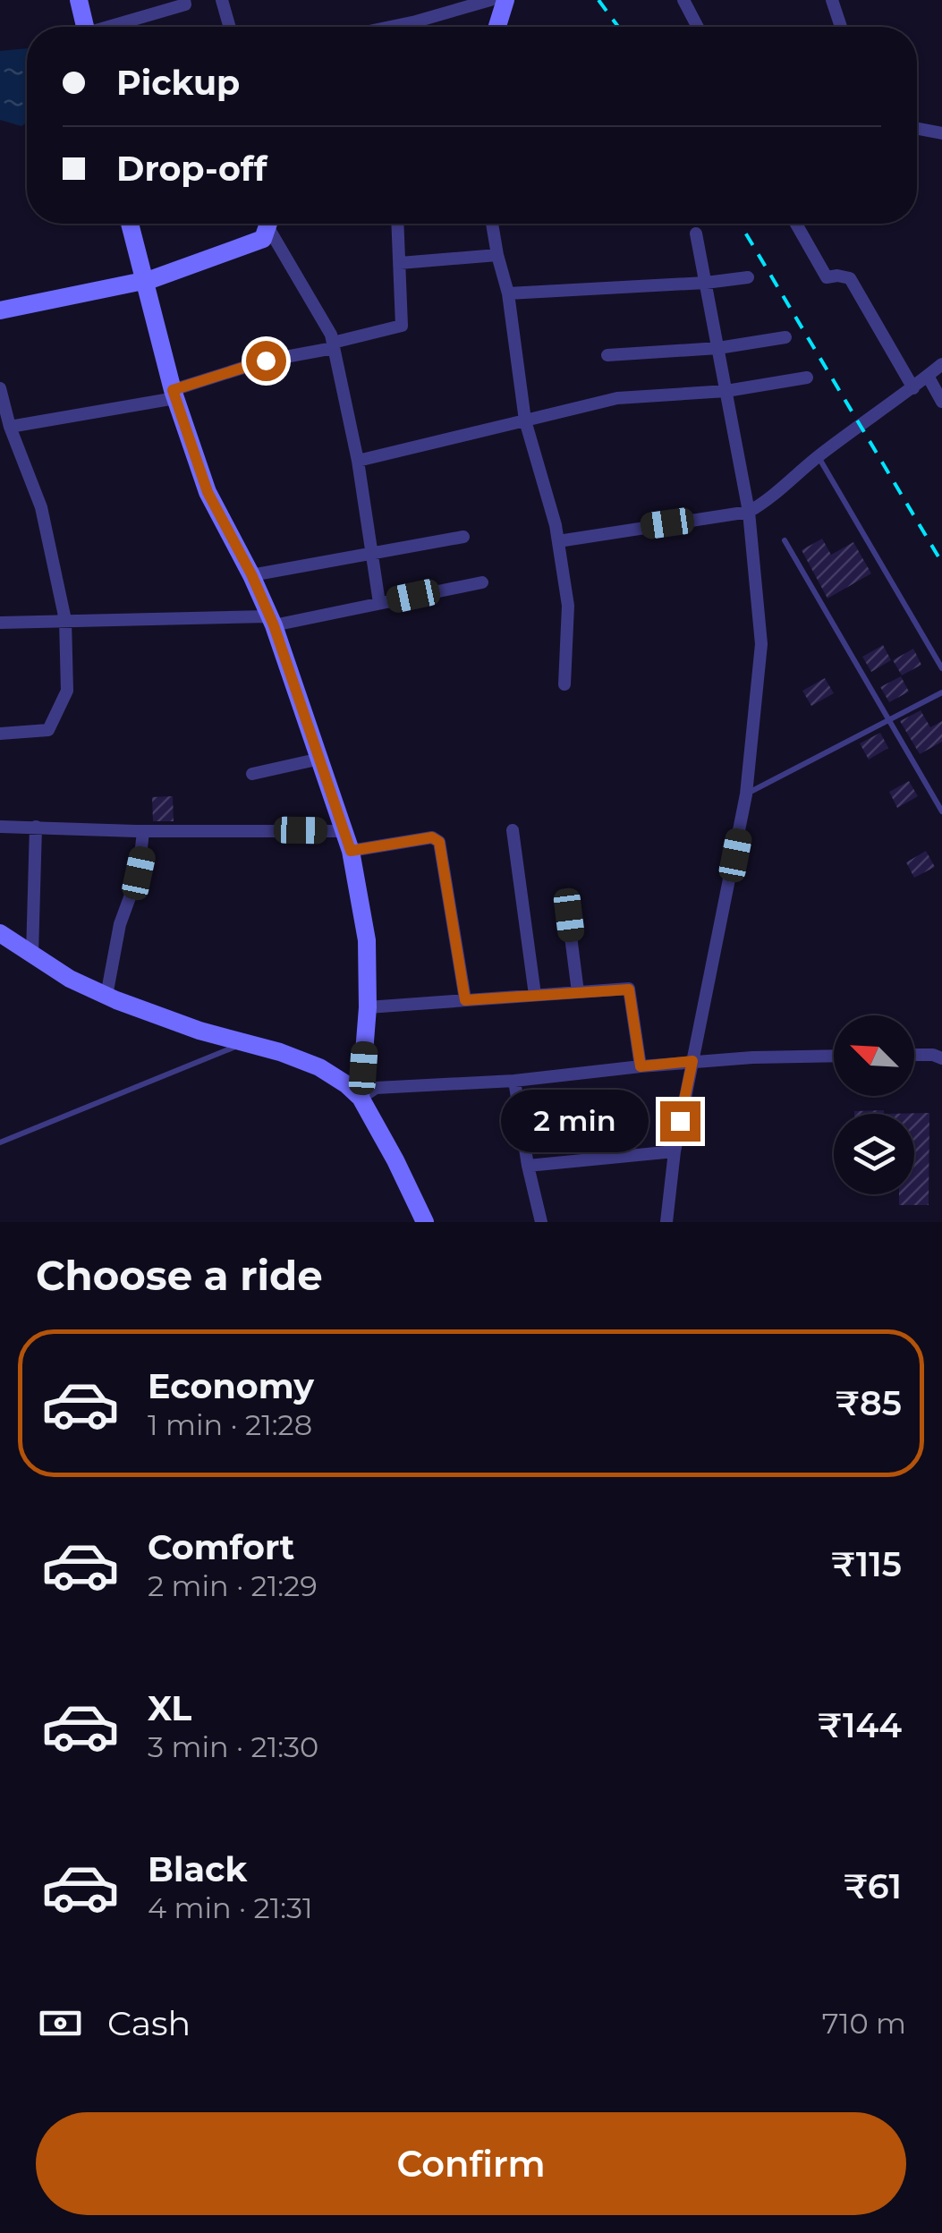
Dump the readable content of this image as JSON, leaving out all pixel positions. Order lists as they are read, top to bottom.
{
  "north": "top left",
  "page": {
    "banner": ["Pickup", "Drop-off"],
    "bubble": "2 min",
    "heading": "Choose a ride",
    "list": [
      {
        "name": "Economy",
        "note": "1 min · 21:28",
        "value": "₹85"
      },
      {
        "name": "Comfort",
        "note": "2 min · 21:29",
        "value": "₹115"
      },
      {
        "name": "XL",
        "note": "3 min · 21:30",
        "value": "₹144"
      },
      {
        "name": "Black",
        "note": "4 min · 21:31",
        "value": "₹61"
      }
    ],
    "pay": ["Cash", "710 m"],
    "buttons": "Confirm"
  }
}
